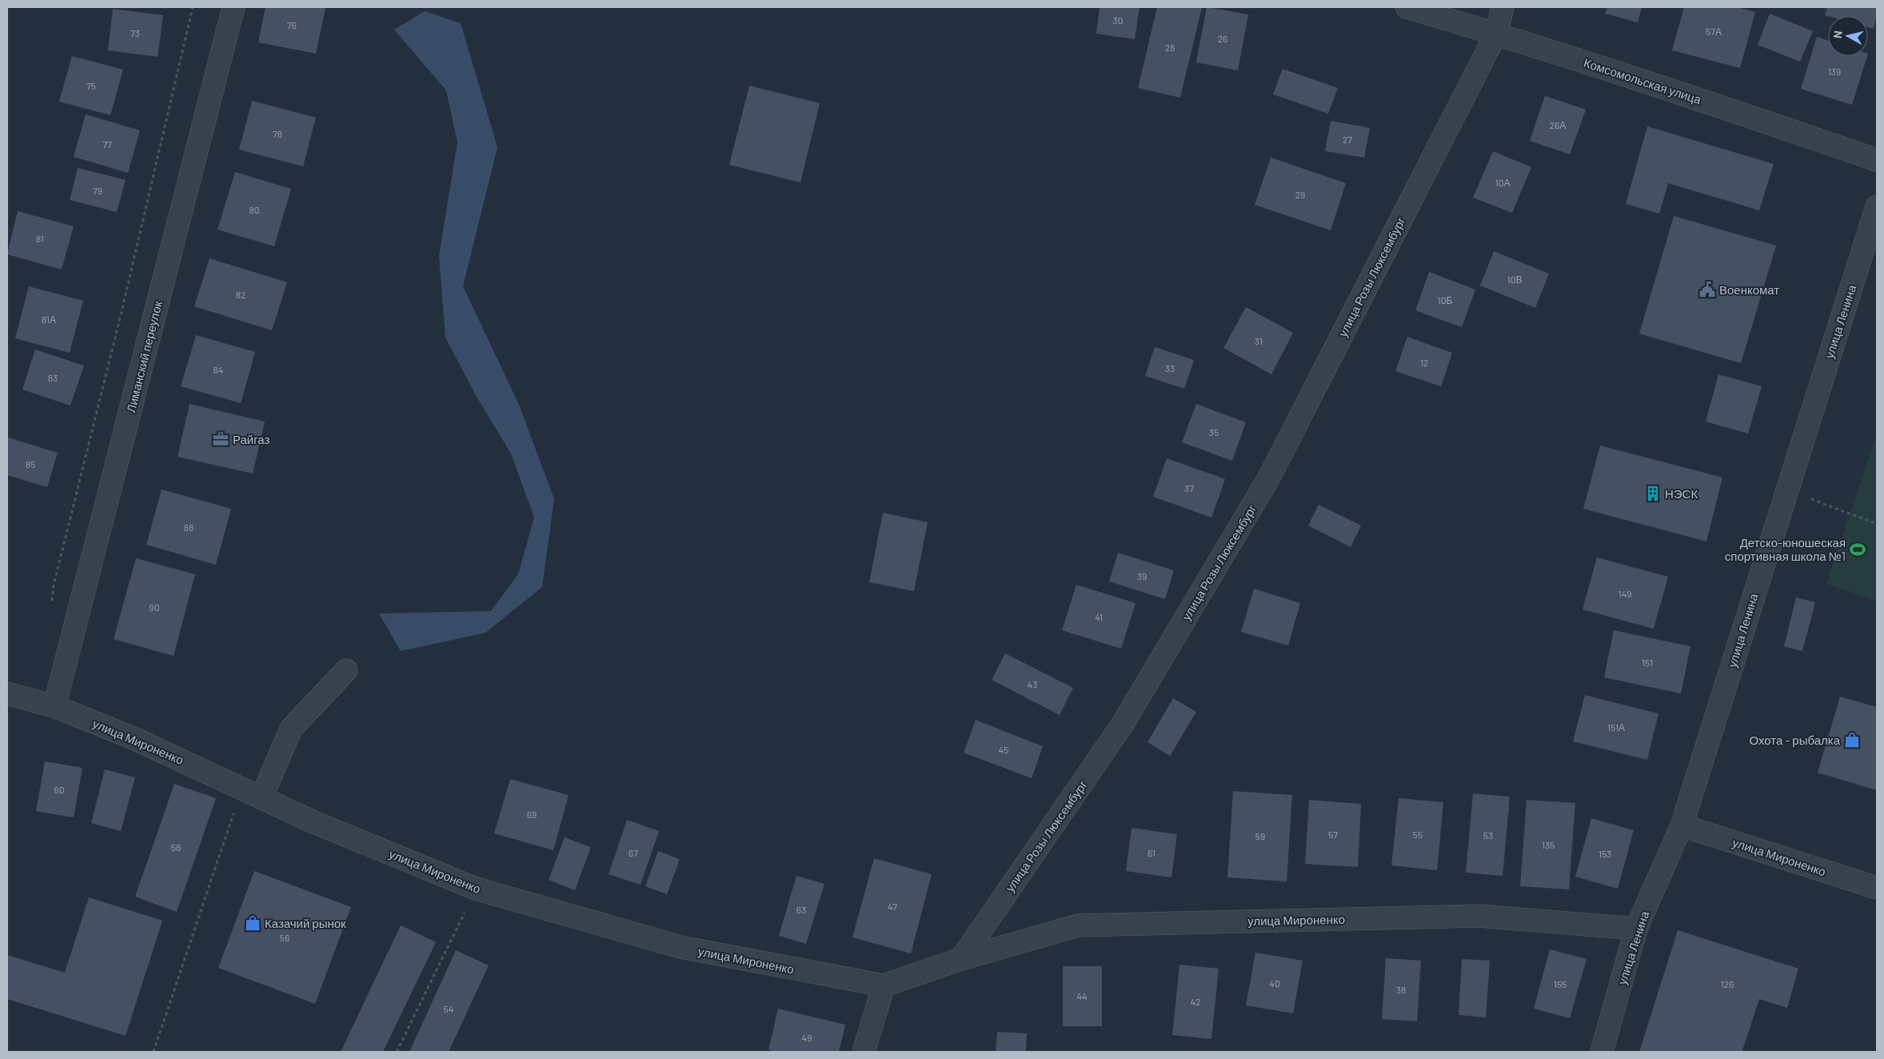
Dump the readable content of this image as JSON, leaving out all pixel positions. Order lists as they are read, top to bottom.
{
  "streets": {
    "street": [
      "Комсомольская улица",
      "улица Розы Люксембург",
      "улица Ленина",
      "Лиманский переулок",
      "улица Мироненко"
    ]
  },
  "crossings": [
    ["Комсомольская улица", "улица Розы Люксембург"],
    ["улица Розы Люксембург", "улица Мироненко"],
    ["улица Ленина", "улица Мироненко"],
    ["Лиманский переулок", "улица Мироненко"]
  ],
  "places": {
    "public building": ["Военкомат"],
    "office": ["Райгаз"],
    "building": ["НЭСК"],
    "sports": ["Детско-юношеская спортивная школа №1"],
    "shop": ["Охота - рыбалка", "Казачий рынок"]
  },
  "house_numbers": [
    "30",
    "76",
    "57А",
    "73",
    "26",
    "28",
    "139",
    "75",
    "26А",
    "78",
    "27",
    "77",
    "10А",
    "79",
    "29",
    "80",
    "81",
    "10В",
    "82",
    "10Б",
    "81А",
    "31",
    "12",
    "33",
    "84",
    "83",
    "35",
    "85",
    "37",
    "88",
    "39",
    "149",
    "90",
    "41",
    "151",
    "43",
    "151А",
    "45",
    "60",
    "69",
    "57",
    "55",
    "53",
    "59",
    "135",
    "58",
    "67",
    "61",
    "153",
    "47",
    "63",
    "56",
    "40",
    "155",
    "126",
    "38",
    "44",
    "42",
    "54",
    "49"
  ],
  "north": "left"
}
